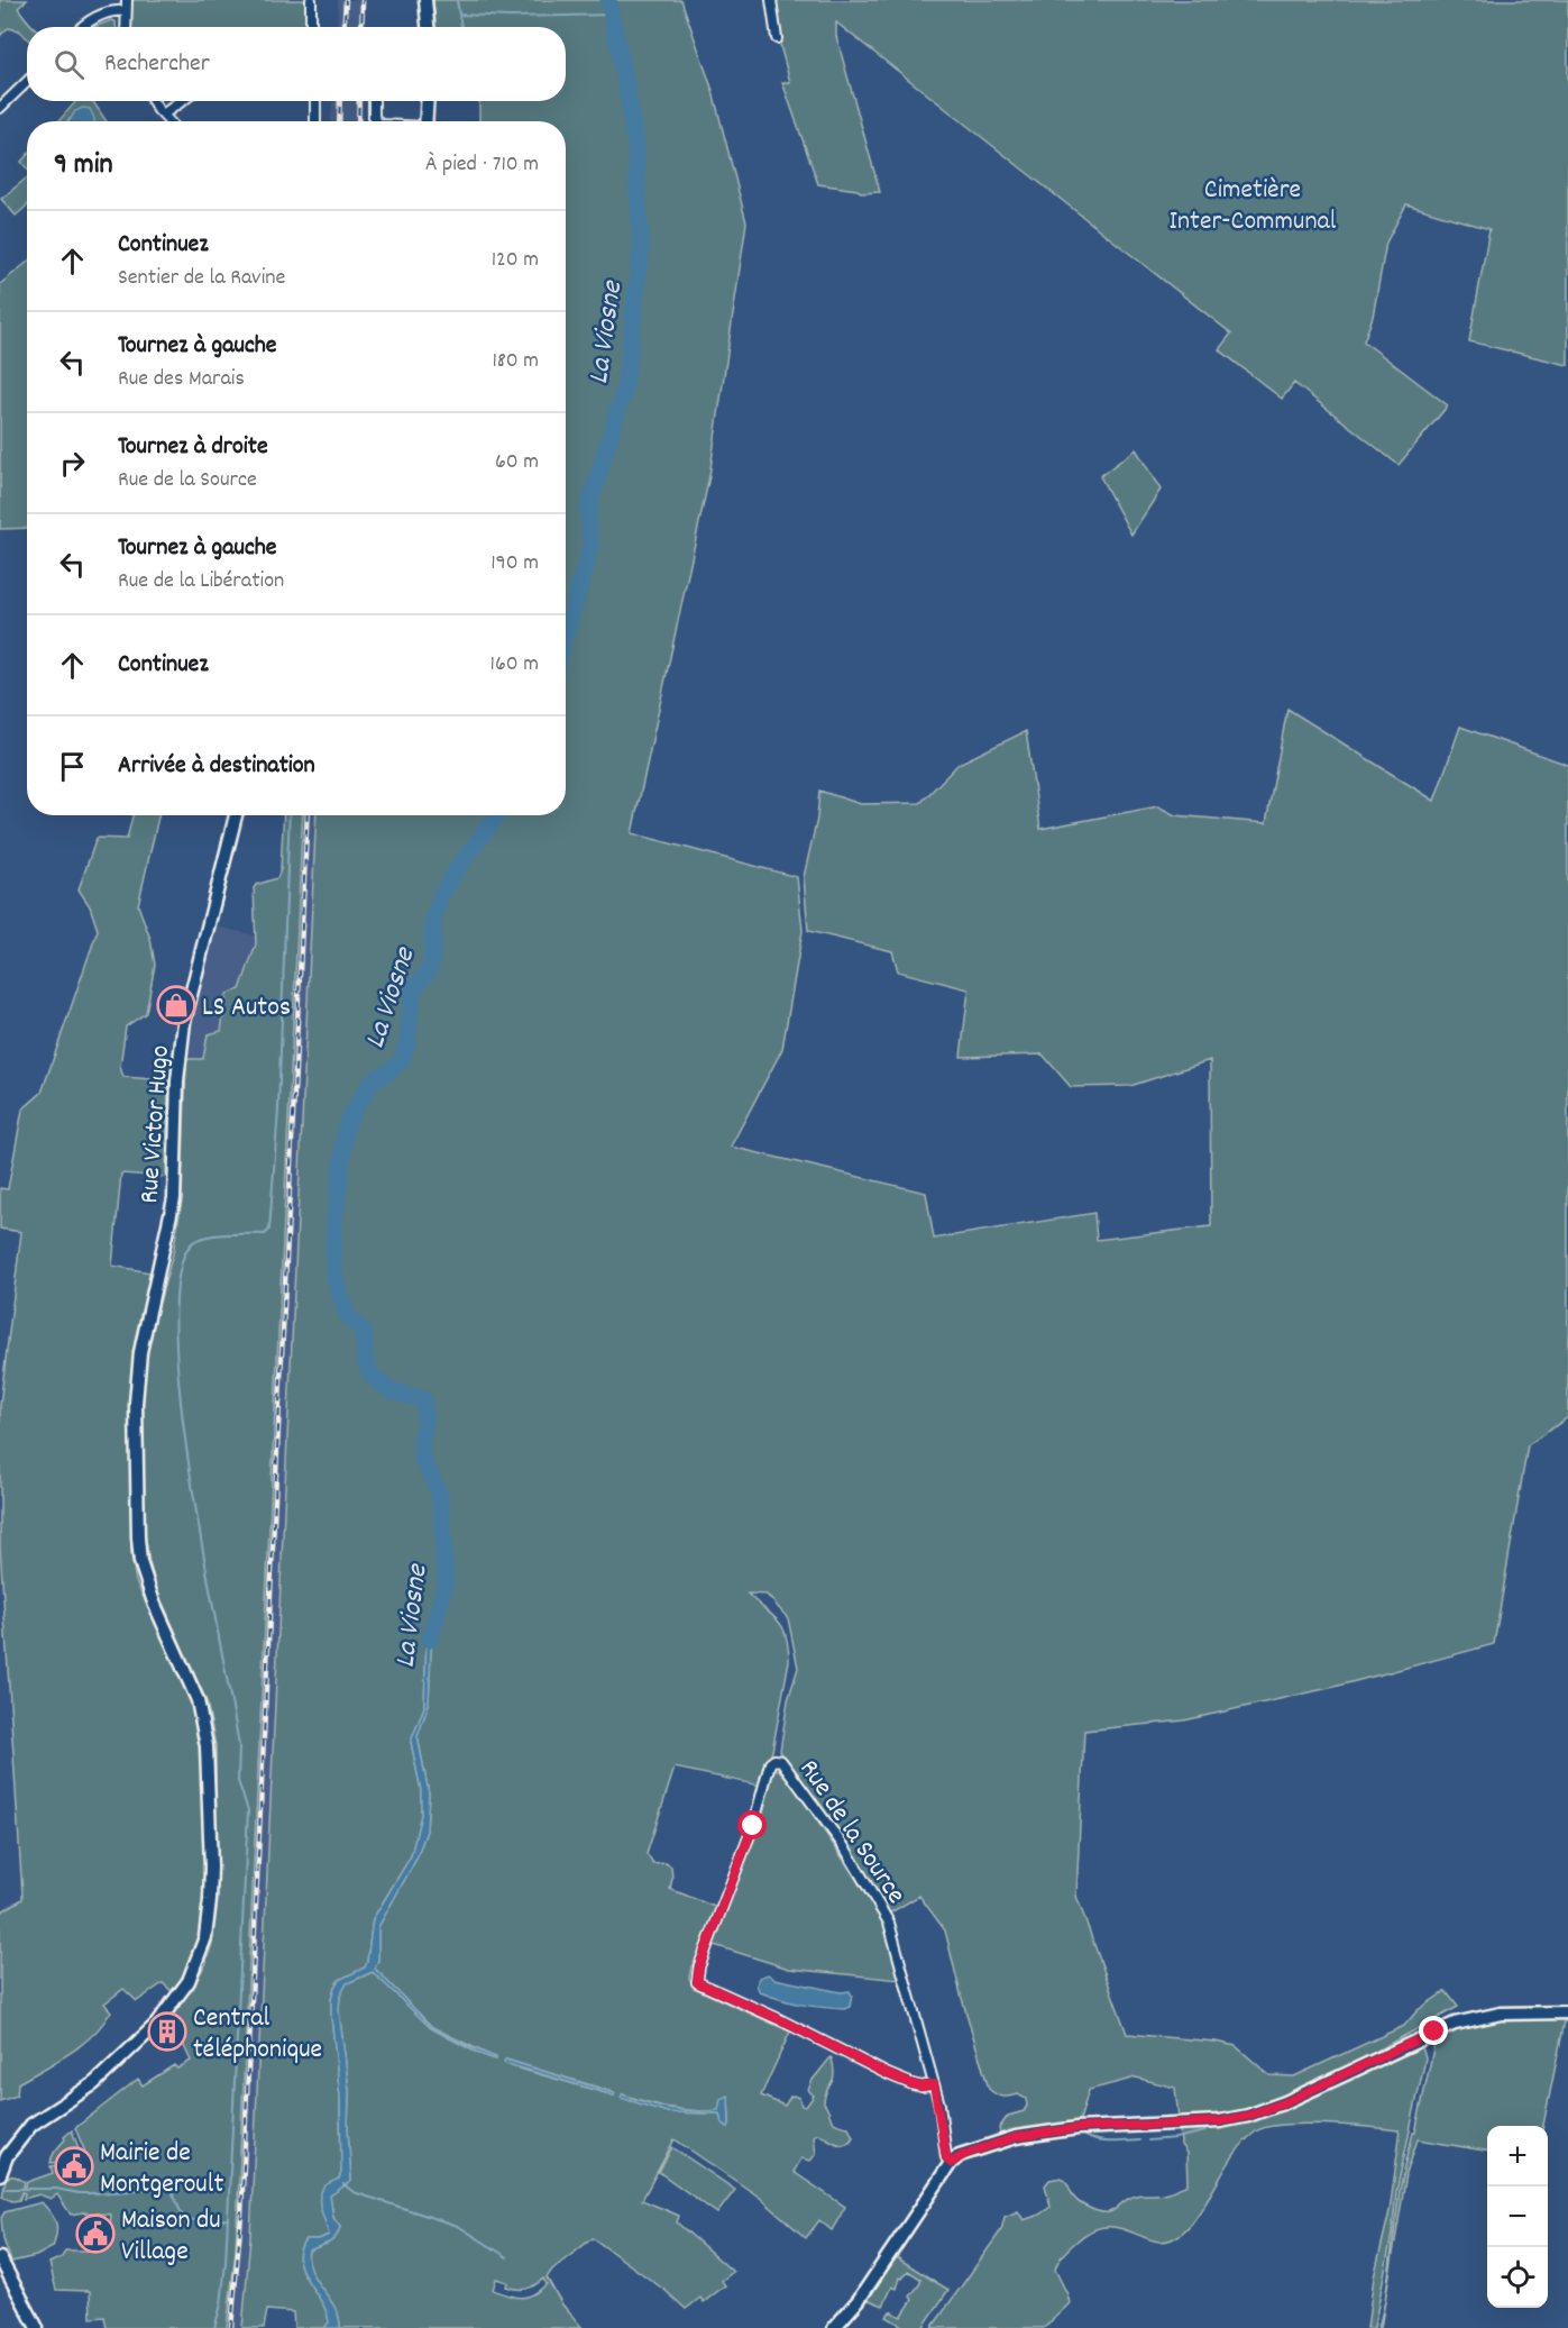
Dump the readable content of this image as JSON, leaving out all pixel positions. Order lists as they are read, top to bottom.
{
  "streets": {
    "main road": ["Rue Victor Hugo"],
    "street": ["Rue de la Source"]
  },
  "water": ["La Viosne"],
  "parks": ["Cimetière Inter-Communal"],
  "places": {
    "shop": ["LS Autos"],
    "building": ["Central téléphonique"],
    "public building": ["Mairie de Montgeroult", "Maison du Village"]
  },
  "page": {
    "search": "Rechercher",
    "heading": ["9 min", "À pied · 710 m"],
    "list": [
      ["Continuez", "Sentier de la Ravine", "120 m"],
      ["Tournez à gauche", "Rue des Marais", "180 m"],
      ["Tournez à droite", "Rue de la Source", "60 m"],
      ["Tournez à gauche", "Rue de la Libération", "190 m"],
      ["Continuez", "160 m"],
      "Arrivée à destination"
    ],
    "map_buttons": ["+", "−"]
  }
}
